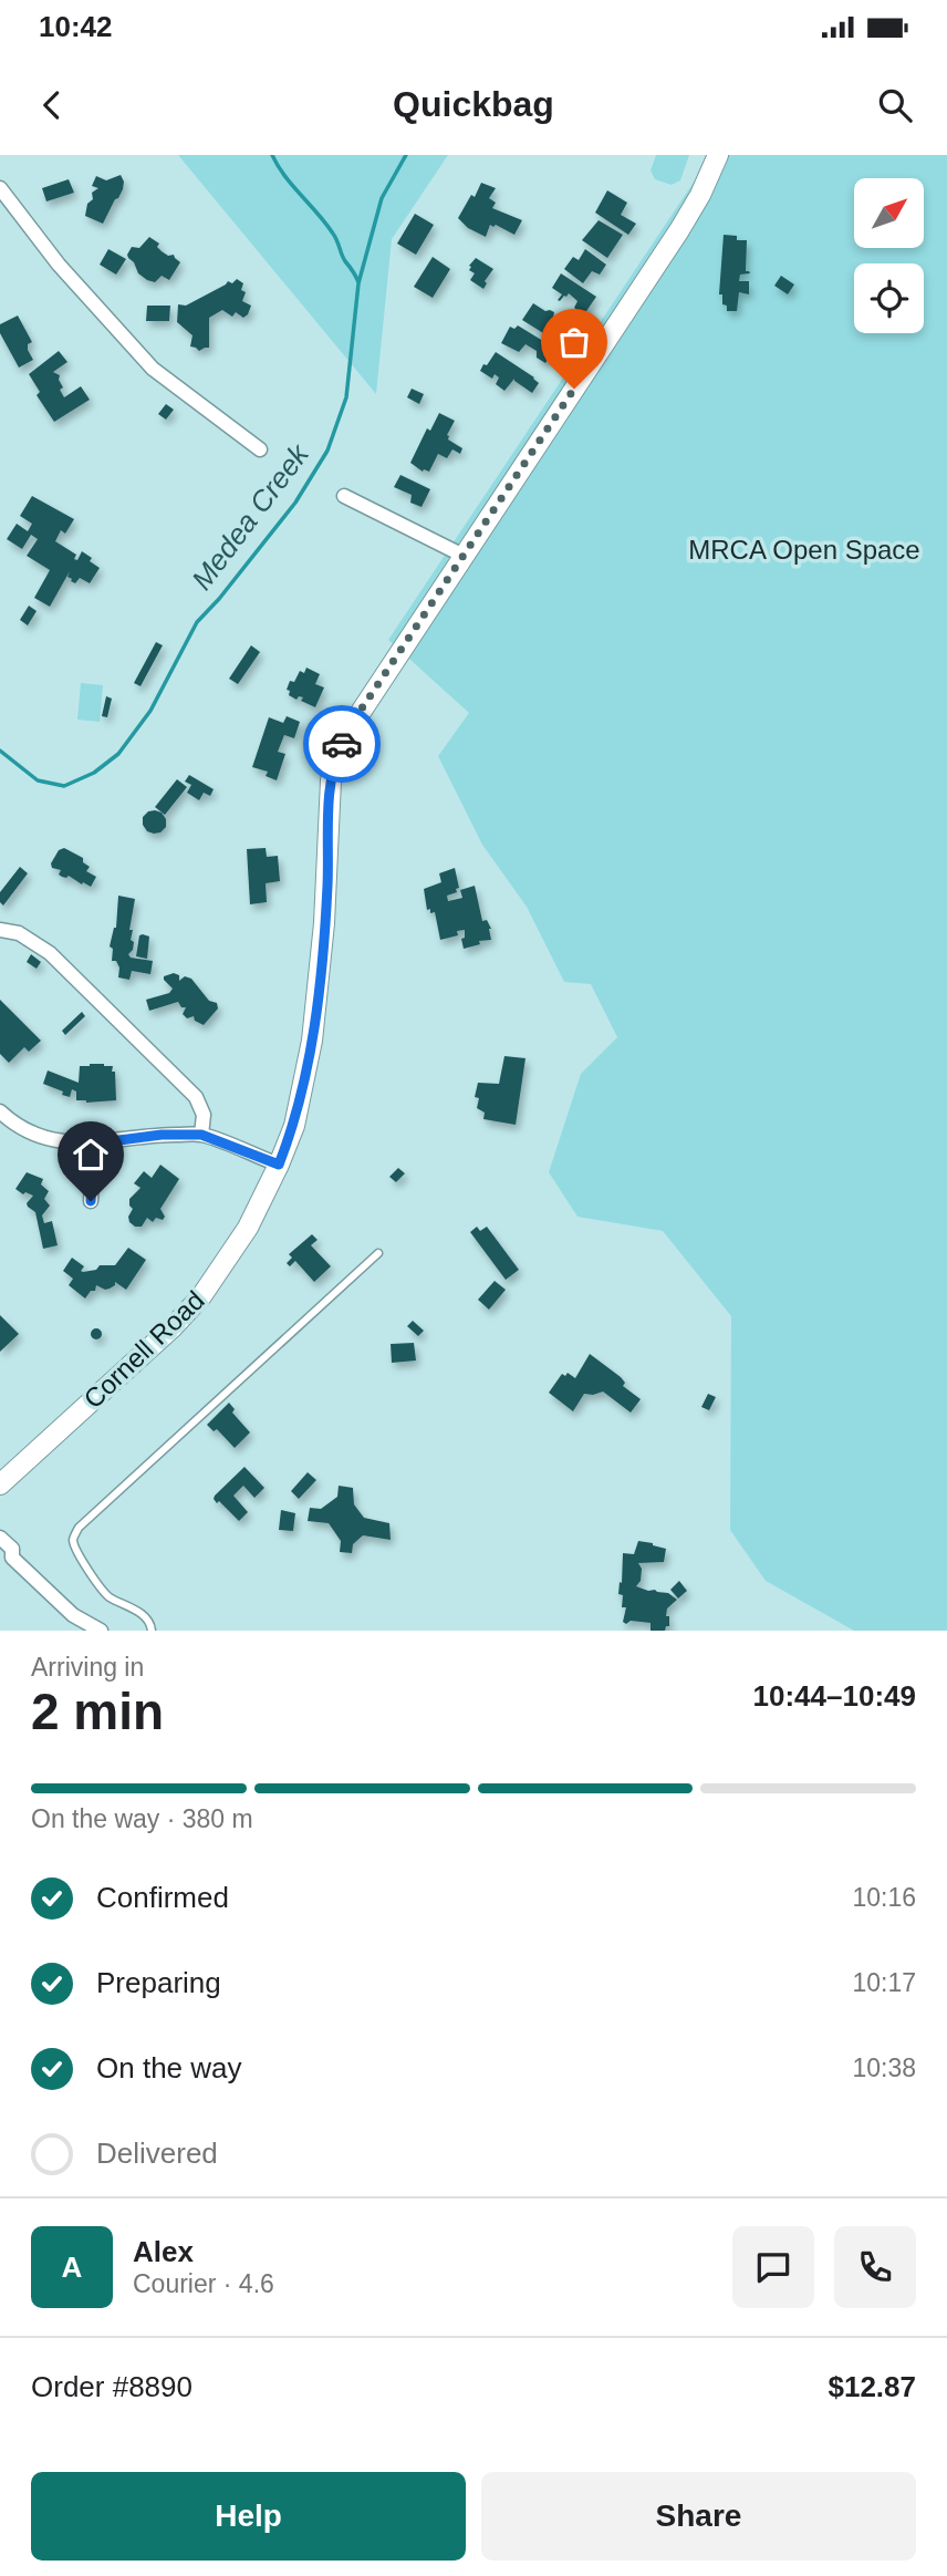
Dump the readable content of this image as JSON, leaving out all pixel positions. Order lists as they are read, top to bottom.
{
  "streets": {
    "main road": ["Cornell Road"]
  },
  "water": ["Medea Creek"],
  "parks": ["MRCA Open Space"],
  "north": "top right",
  "page": {
    "status": "10:42",
    "header": "Quickbag",
    "heading": ["2 min", "Arriving in", "10:44–10:49"],
    "panel": [
      "Alex",
      "Courier · 4.6",
      "Order #8890",
      "$12.87"
    ],
    "bar": "On the way · 380 m",
    "list": [
      ["Confirmed", "10:16"],
      ["Preparing", "10:17"],
      ["On the way", "10:38"],
      "Delivered"
    ],
    "round": "A",
    "buttons": ["Help", "Share"]
  }
}
